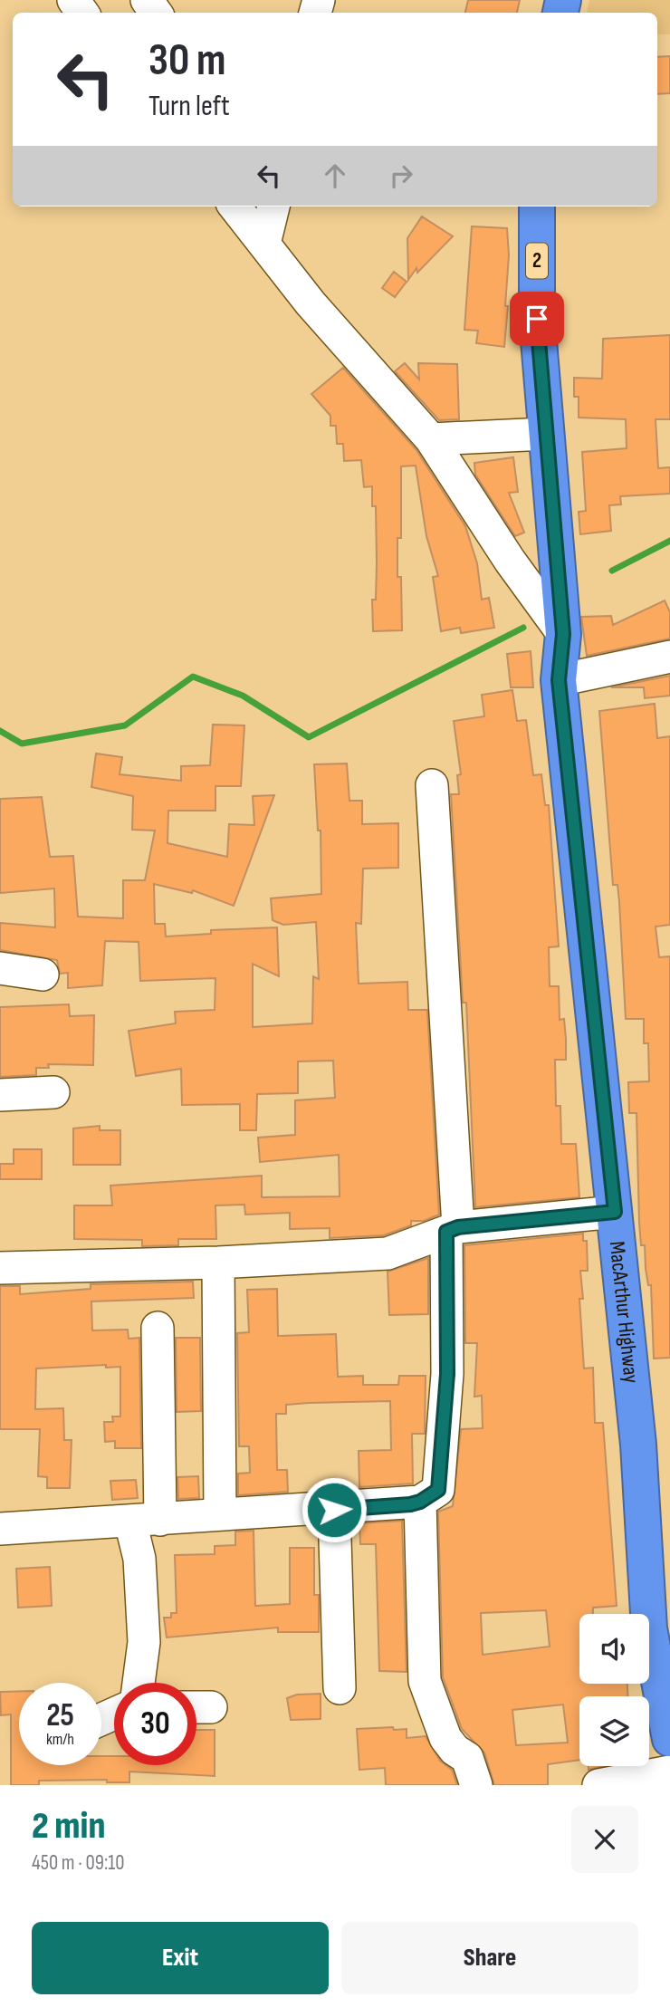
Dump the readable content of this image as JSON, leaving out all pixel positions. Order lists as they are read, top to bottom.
{
  "streets": {
    "highway": ["2", "MacArthur Highway"]
  },
  "page": {
    "turn": ["30 m", "Turn left"],
    "speed": "25 km/h",
    "limit": "30",
    "heading": ["2 min", "450 m · 09:10"],
    "buttons": ["Exit", "Share"]
  }
}
